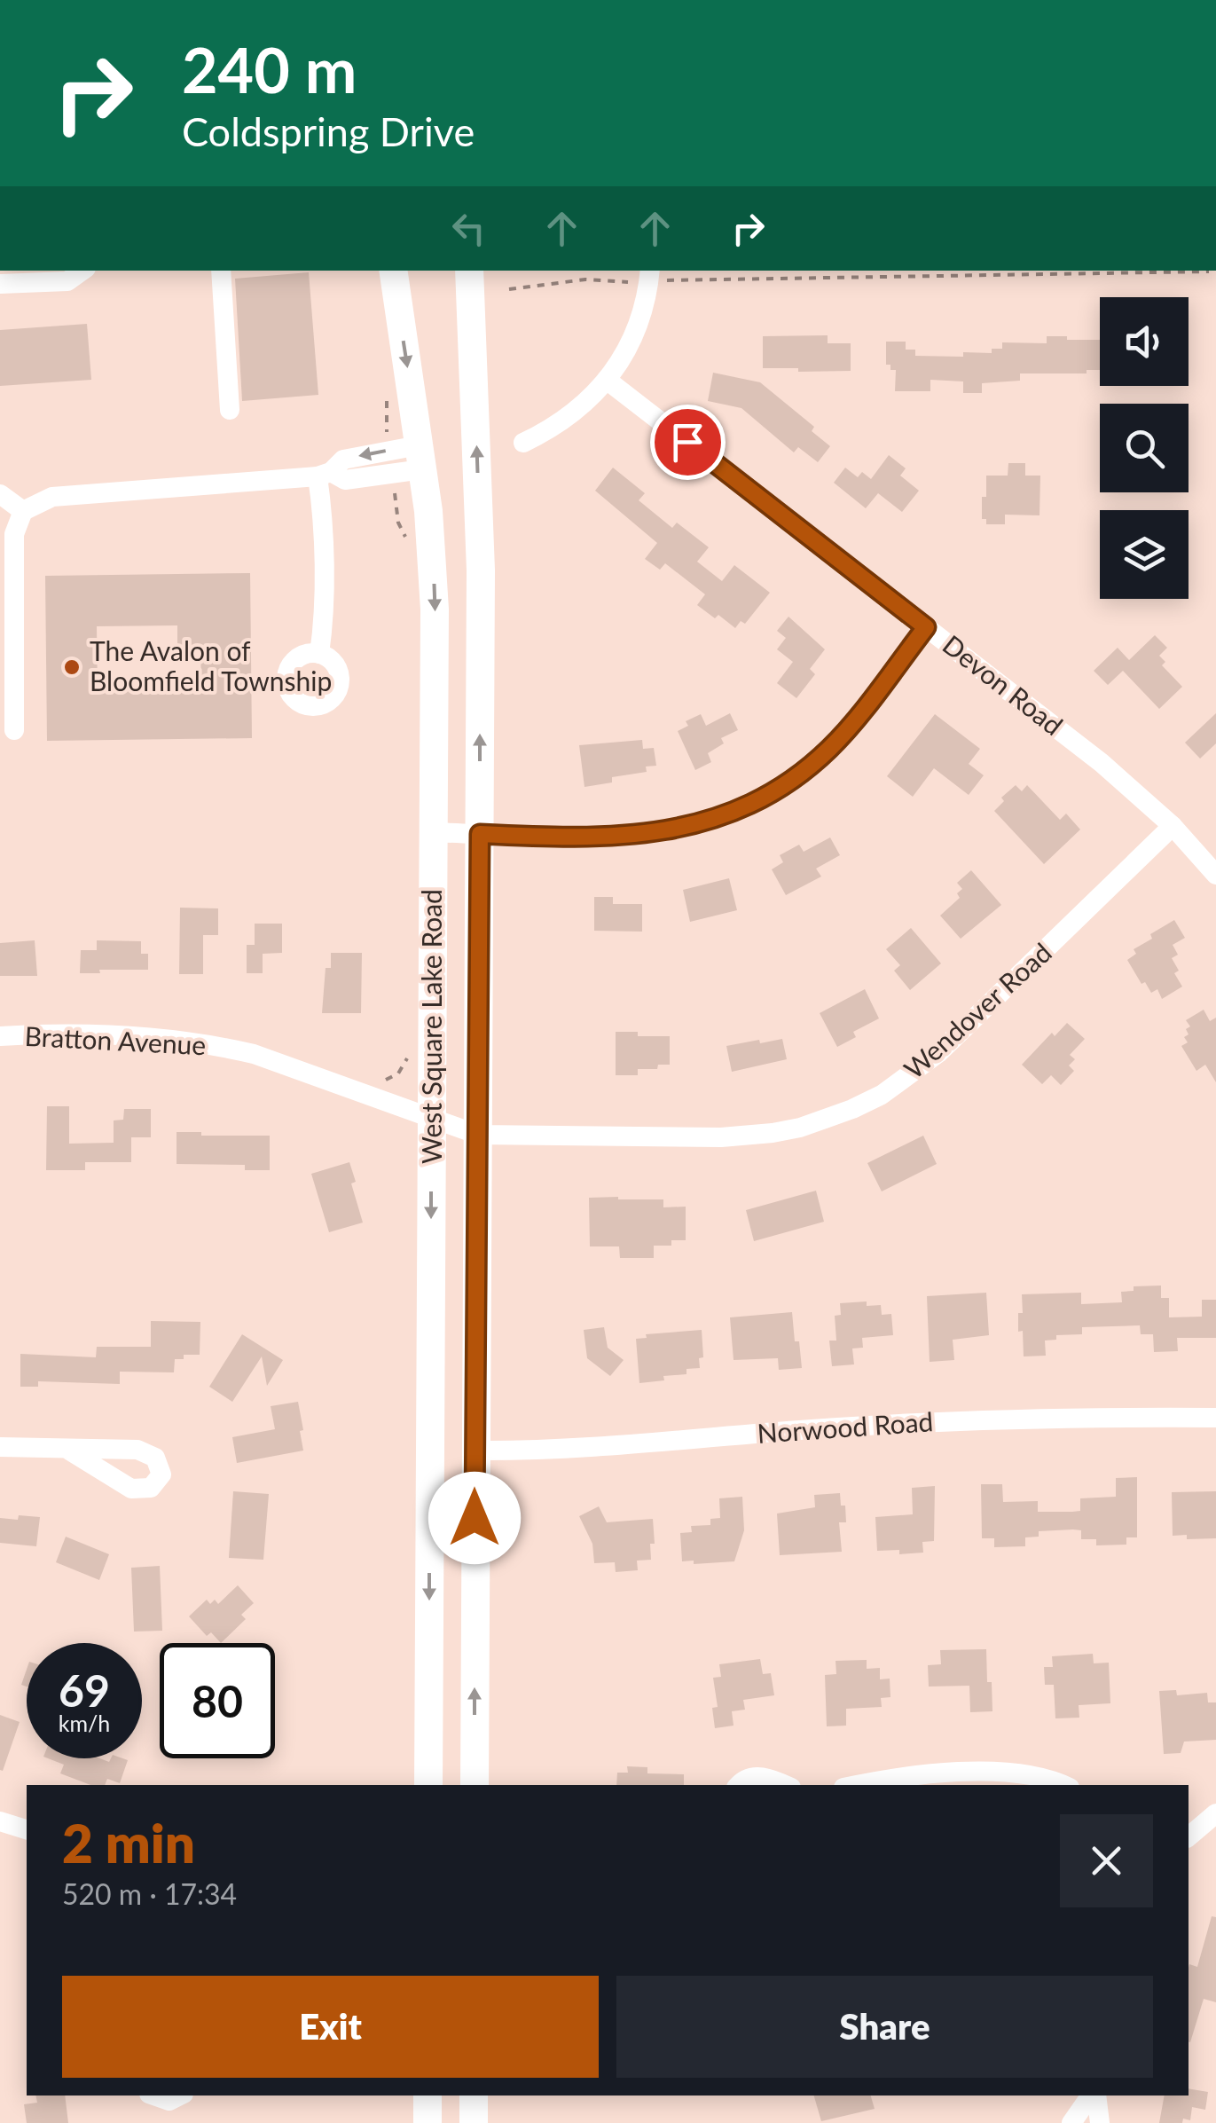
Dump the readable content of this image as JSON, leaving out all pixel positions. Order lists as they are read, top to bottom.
{
  "streets": {
    "highway": ["West Square Lake Road"],
    "street": [
      "Devon Road",
      "Wendover Road",
      "Bratton Avenue",
      "Norwood Road"
    ]
  },
  "crossings": [
    ["Devon Road", "Wendover Road"],
    ["Wendover Road", "West Square Lake Road"],
    ["Wendover Road", "Bratton Avenue"],
    ["West Square Lake Road", "Bratton Avenue"],
    ["West Square Lake Road", "Norwood Road"]
  ],
  "places": ["The Avalon of Bloomfield Township"],
  "page": {
    "turn": ["240 m", "Coldspring Drive"],
    "speed": "69 km/h",
    "limit": "80",
    "heading": ["2 min", "520 m · 17:34"],
    "buttons": ["Exit", "Share"]
  }
}
